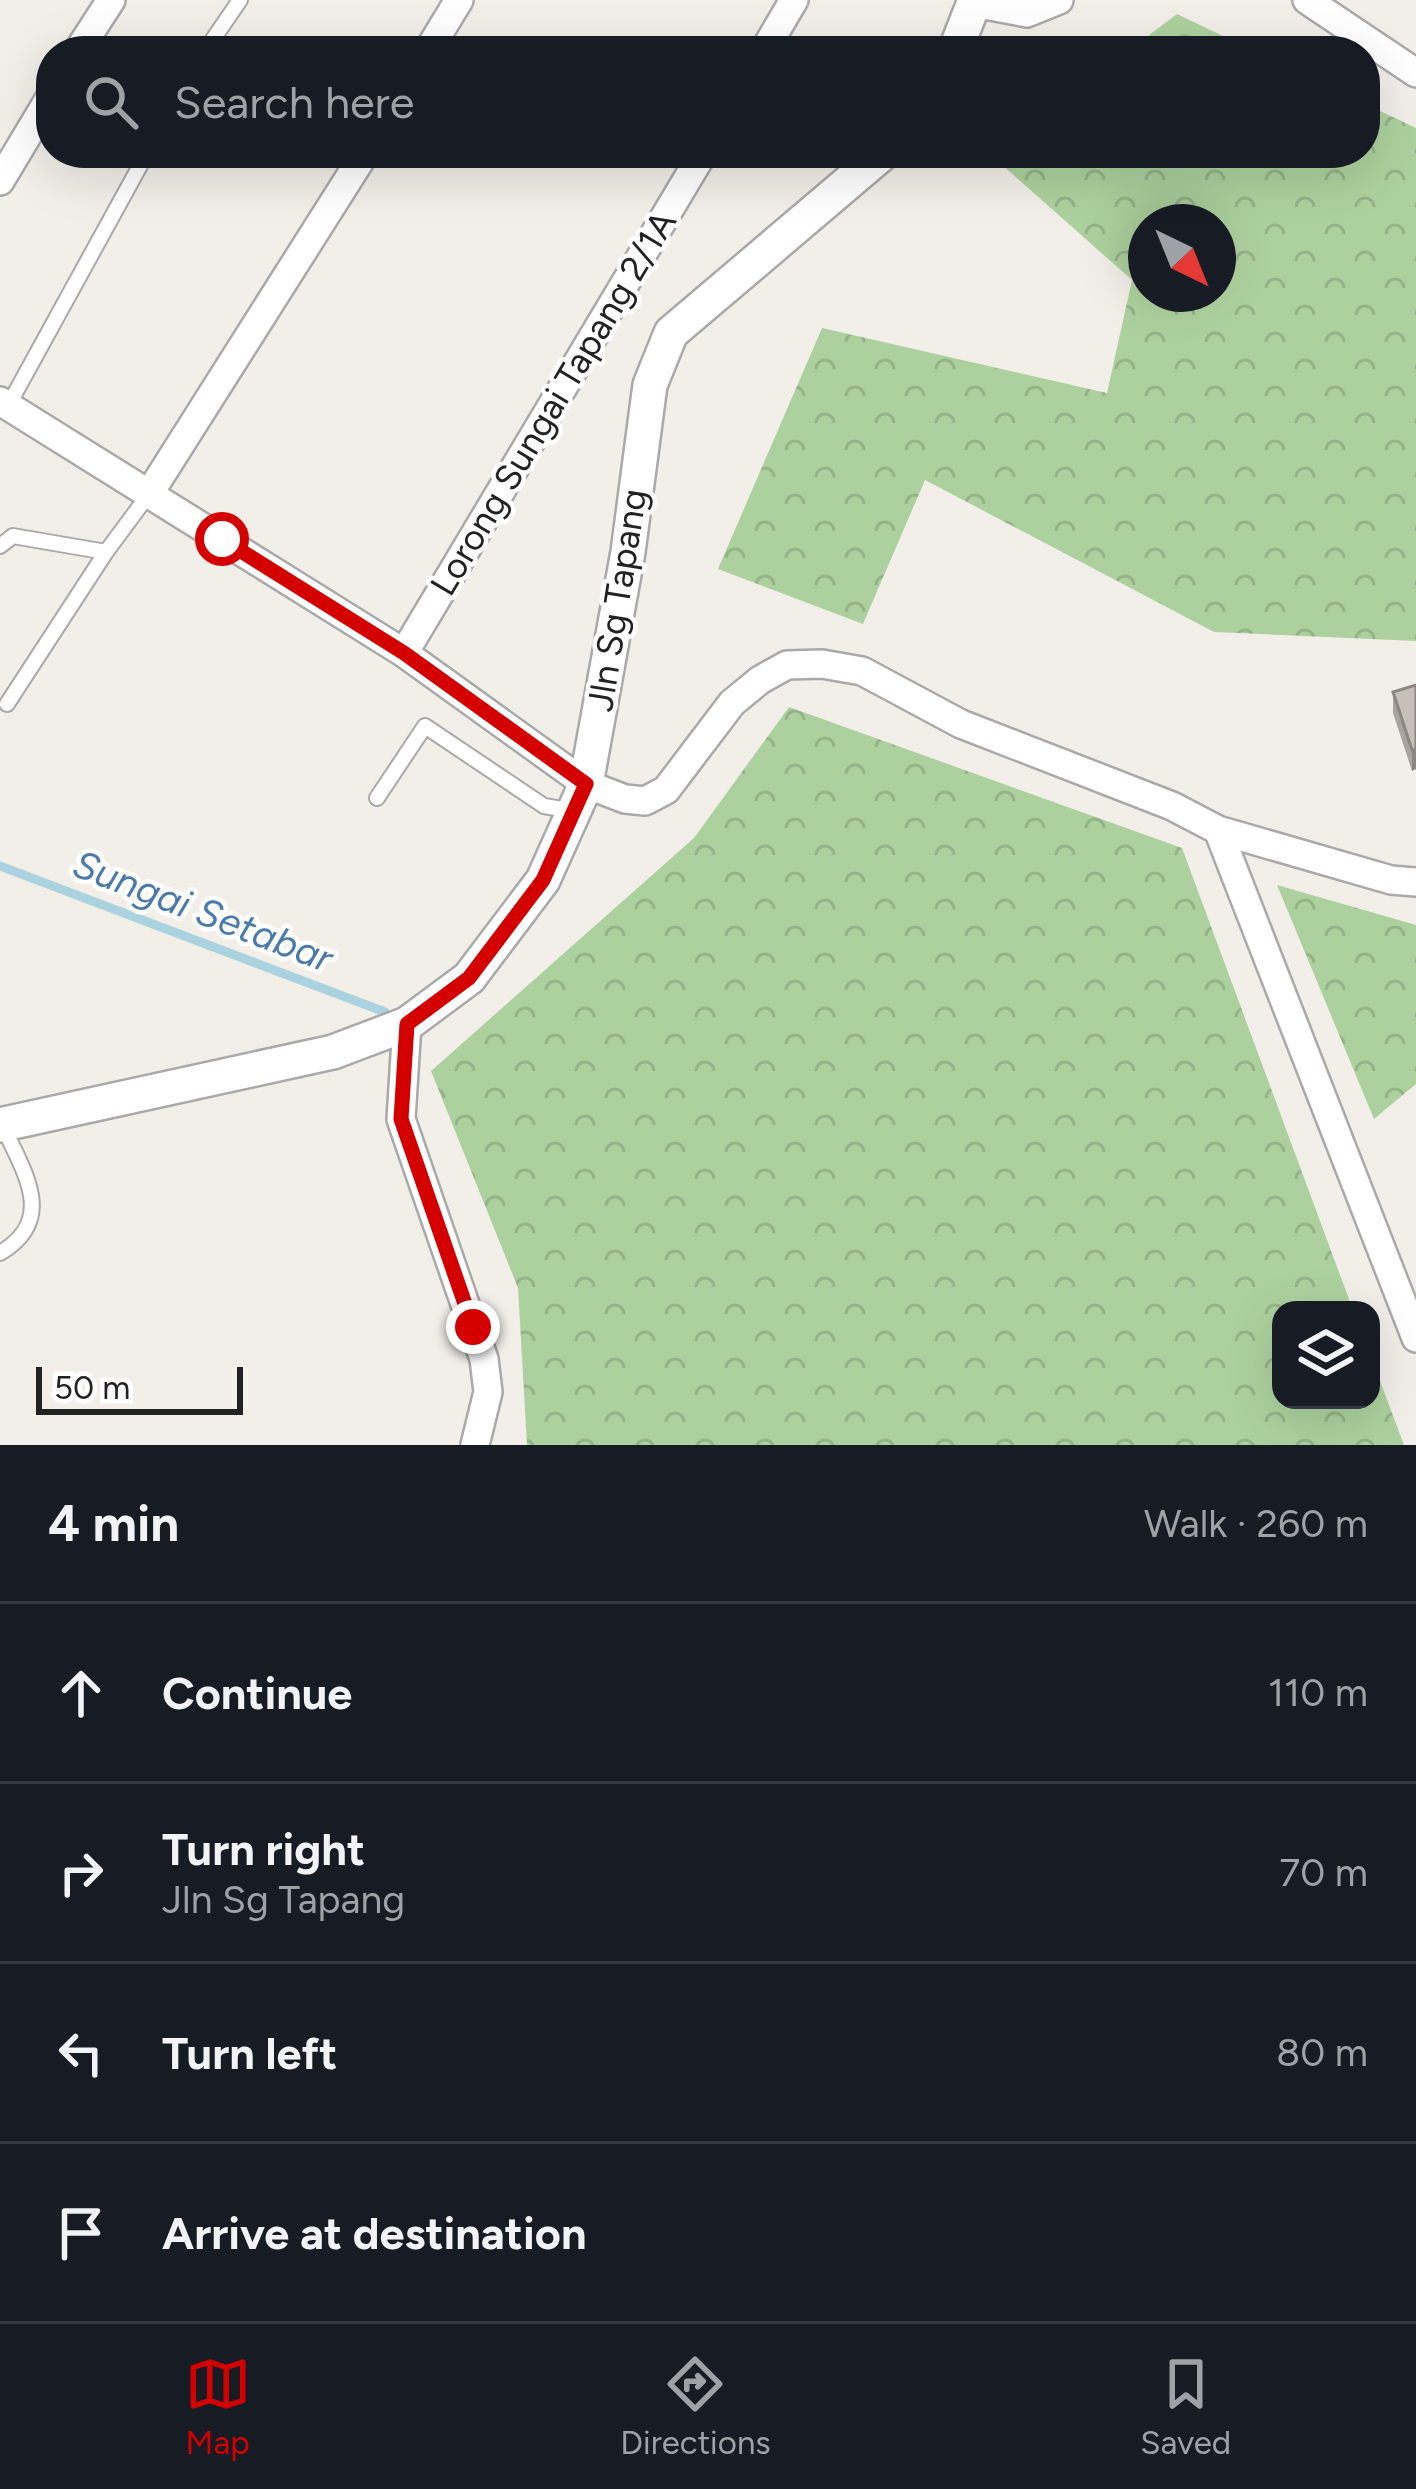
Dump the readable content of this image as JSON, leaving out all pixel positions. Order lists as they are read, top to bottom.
{
  "streets": {
    "street": ["Lorong Sungai Tapang 2/1A", "Jln Sg Tapang"]
  },
  "water": ["Sungai Setabar"],
  "scale_bar": "50 m",
  "north": "bottom right",
  "page": {
    "search": "Search here",
    "scale": "50 m",
    "heading": ["4 min", "Walk · 260 m"],
    "list": [
      ["Continue", "110 m"],
      ["Turn right", "Jln Sg Tapang", "70 m"],
      ["Turn left", "80 m"],
      "Arrive at destination"
    ],
    "nav": ["Map", "Directions", "Saved"]
  }
}
